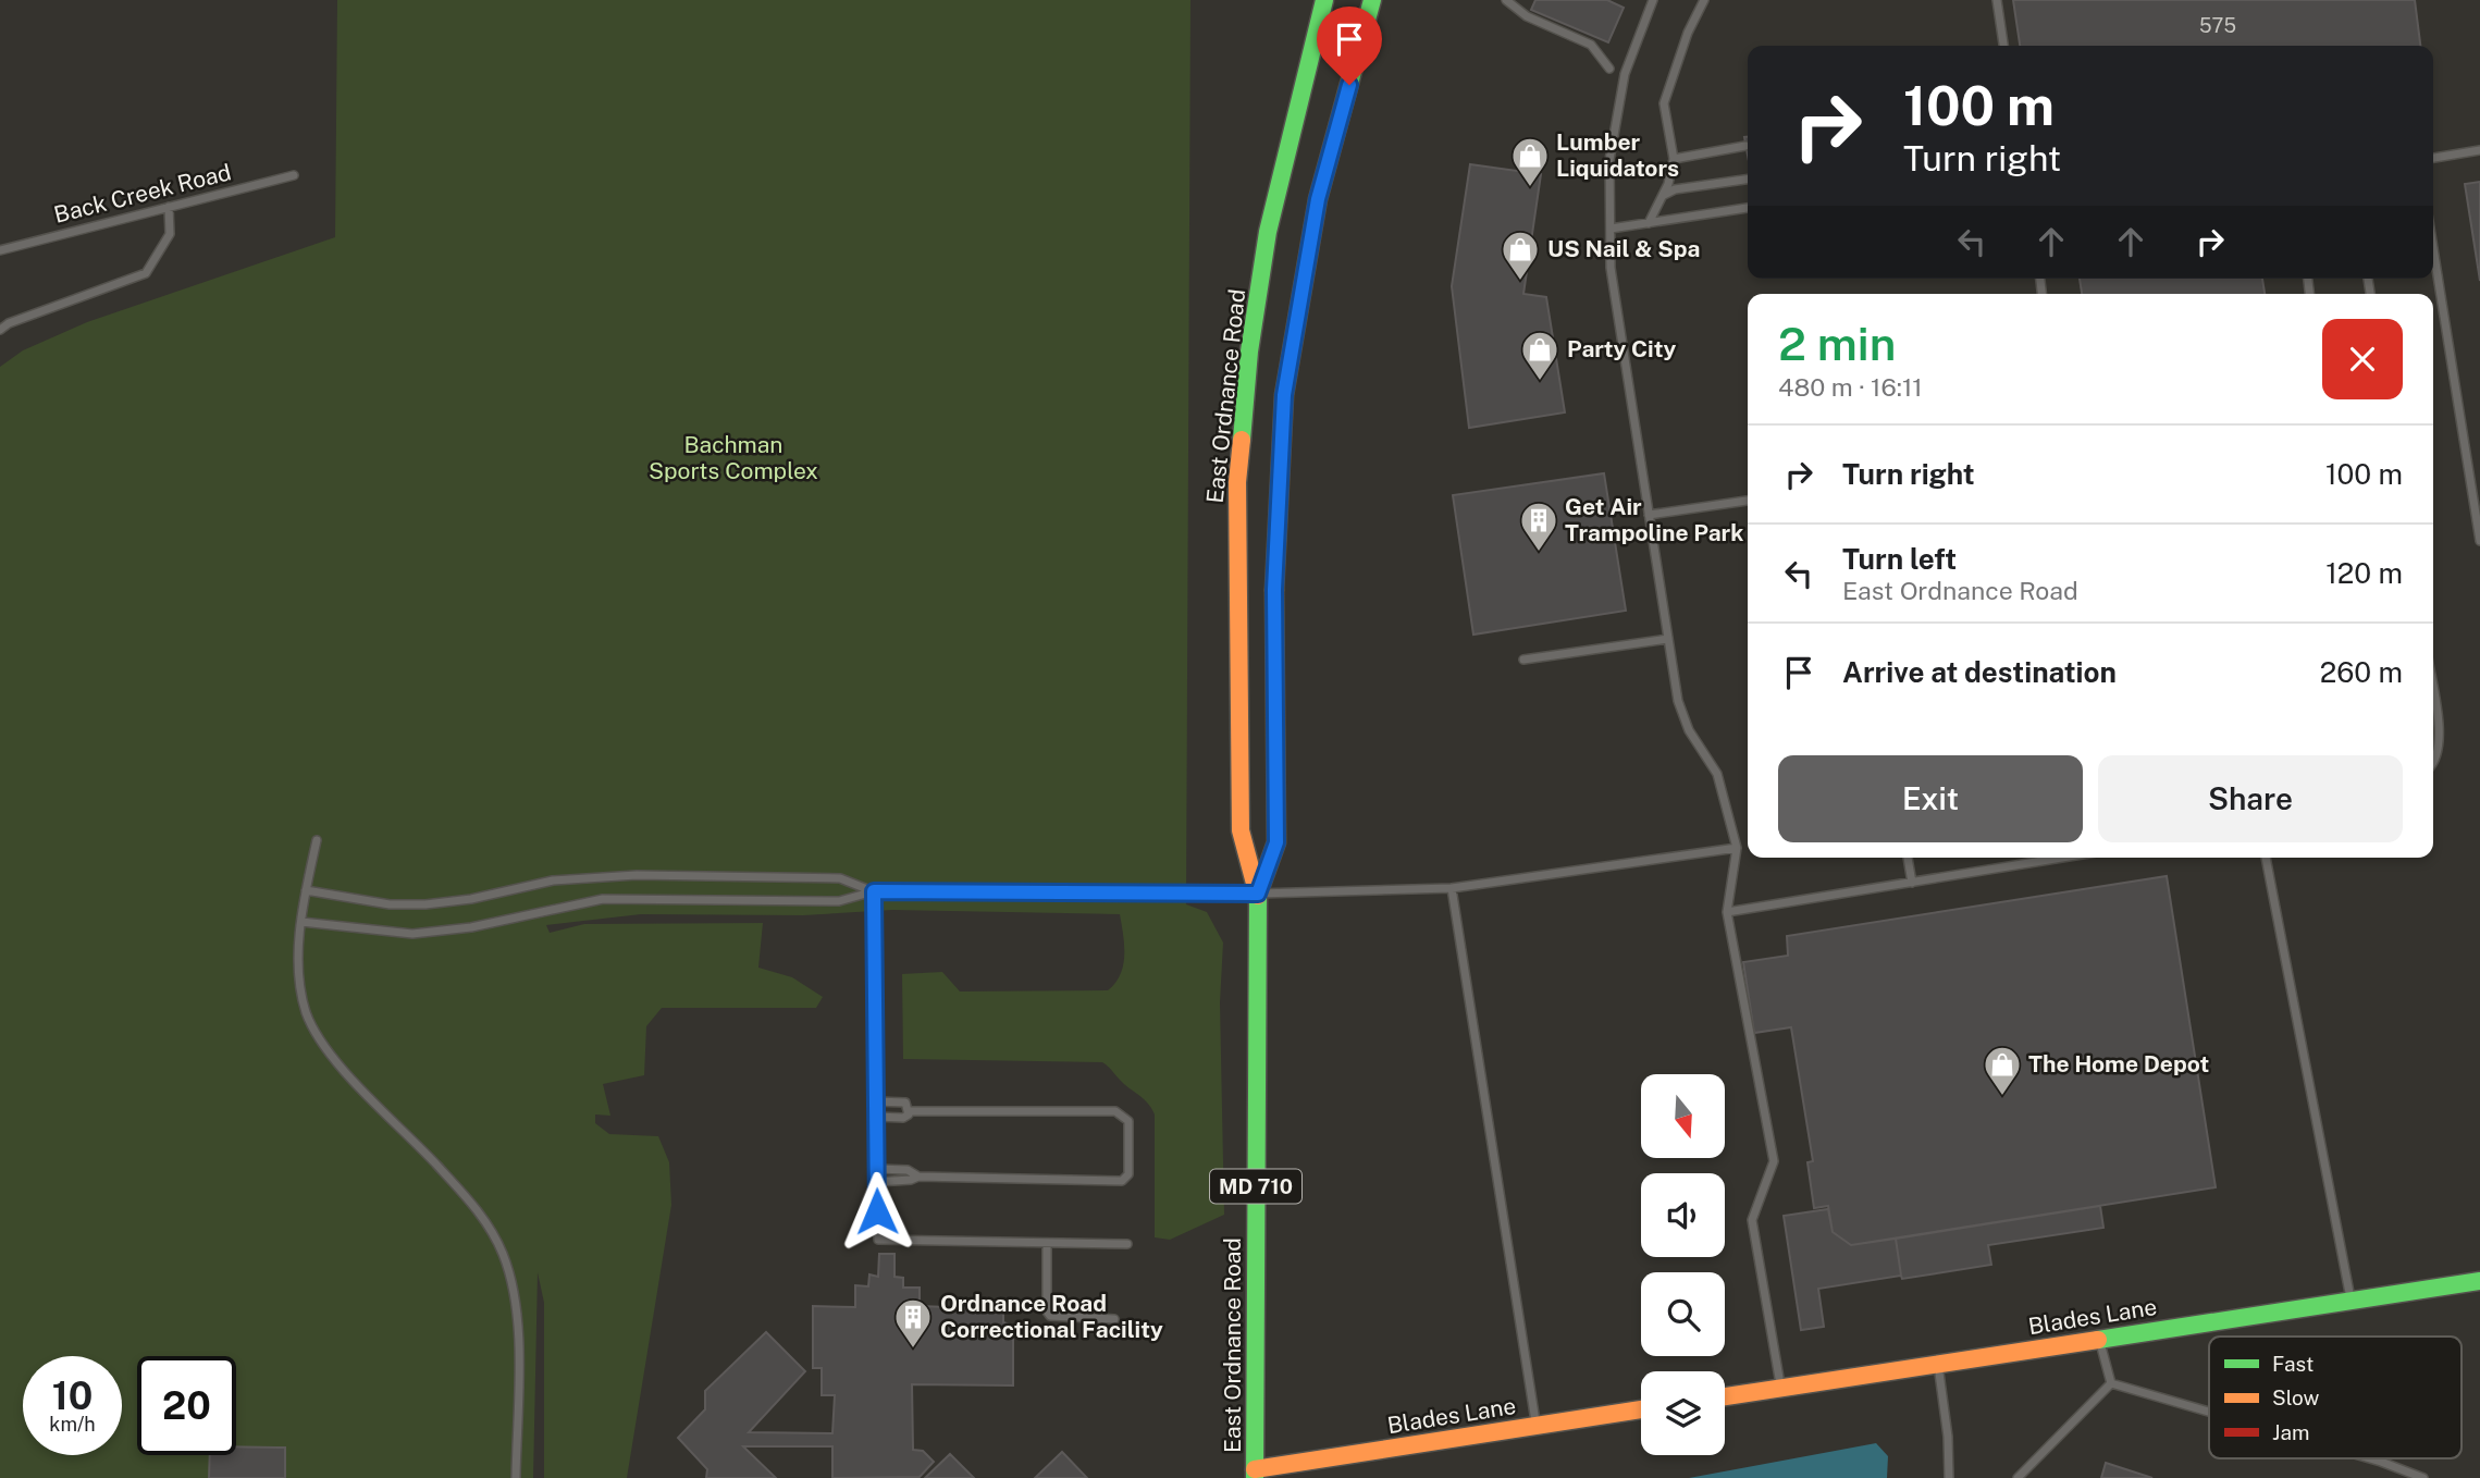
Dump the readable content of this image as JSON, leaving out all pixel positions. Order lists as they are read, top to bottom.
{
  "streets": {
    "main road": ["East Ordnance Road", "MD 710", "Blades Lane"],
    "lane": ["Back Creek Road"]
  },
  "crossings": [
    ["East Ordnance Road", "Blades Lane"]
  ],
  "parks": ["Bachman Sports Complex"],
  "places": {
    "shop": [
      "Lumber Liquidators",
      "US Nail & Spa",
      "Party City",
      "The Home Depot"
    ],
    "building": ["Get Air Trampoline Park", "Ordnance Road Correctional Facility"]
  },
  "house_numbers": ["575"],
  "legend": ["Fast", "Slow", "Jam"],
  "north": "bottom",
  "page": {
    "turn": ["100 m", "Turn right"],
    "heading": ["2 min", "480 m · 16:11"],
    "list": [
      {
        "name": "Turn right",
        "value": "100 m"
      },
      {
        "name": "Turn left",
        "note": "East Ordnance Road",
        "value": "120 m"
      },
      {
        "name": "Arrive at destination",
        "value": "260 m"
      }
    ],
    "buttons": ["Exit", "Share"],
    "speed": "10 km/h",
    "limit": "20"
  }
}
